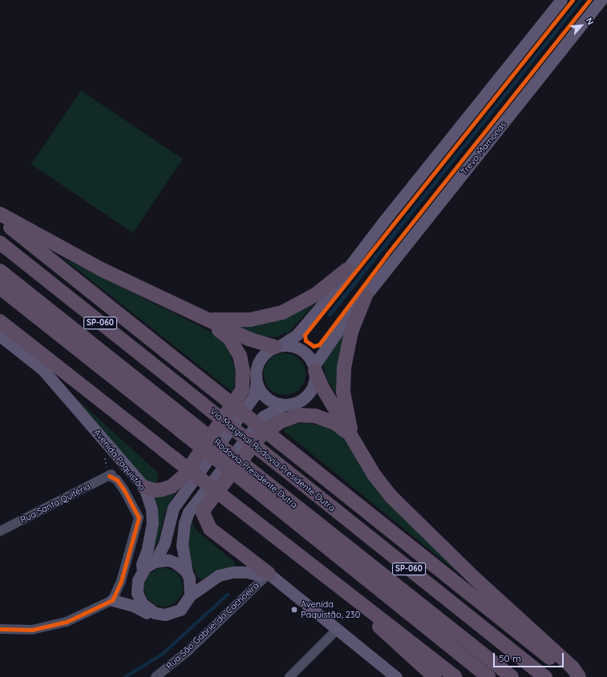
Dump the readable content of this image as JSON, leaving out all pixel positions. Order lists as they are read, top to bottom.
{
  "streets": {
    "highway": ["SP-060", "Via Marginal Rodovia Presidente Dutra", "Rodovia Presidente Dutra"],
    "main road": ["Trevo Mamonas", "Avenida Paquistão"],
    "street": ["Rua Santa Quitéria", "Rua São Gabriel da Cachoeira"]
  },
  "places": ["Avenida Paquistão, 230"],
  "scale_bar": "50 m",
  "north": "top right"
}
